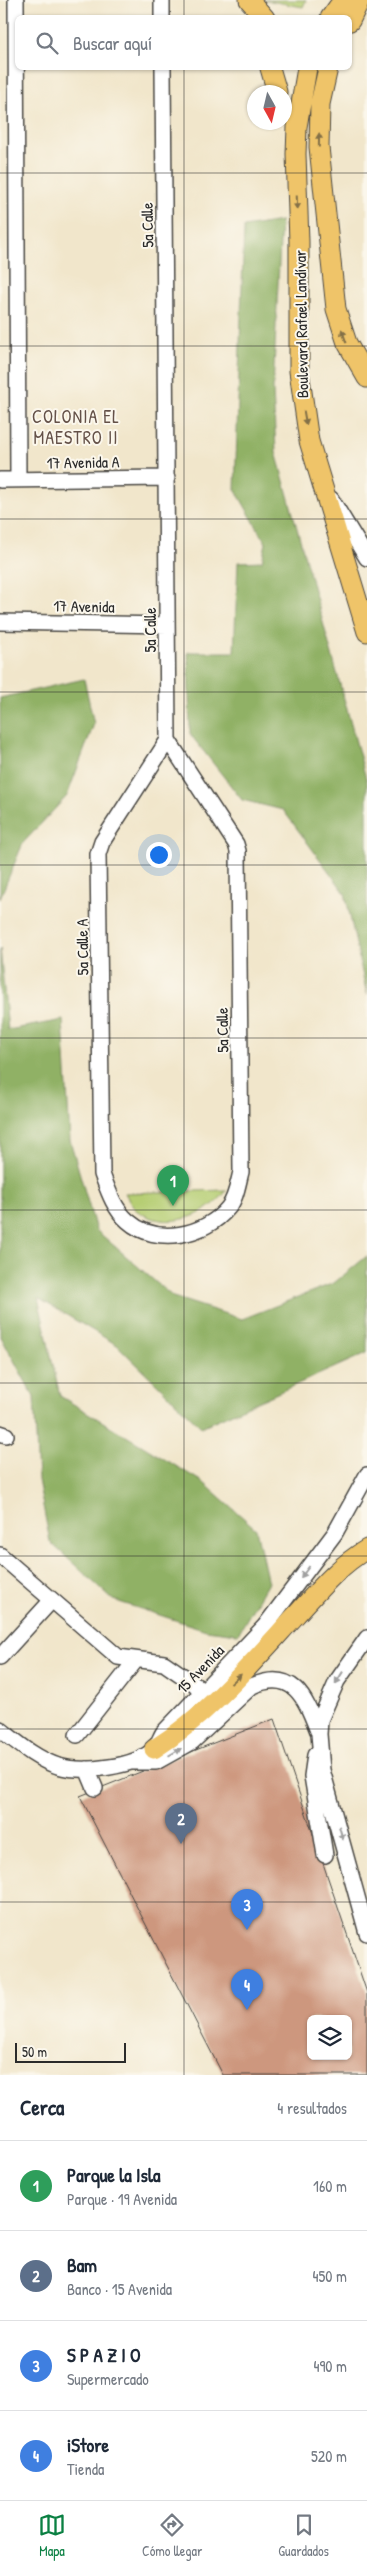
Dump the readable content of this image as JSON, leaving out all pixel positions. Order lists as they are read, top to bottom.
{
  "streets": {
    "main road": ["Boulevard Rafael Landívar"],
    "street": [
      "5a Calle",
      "17 Avenida A",
      "17 Avenida",
      "5a Calle A",
      "15 Avenida"
    ]
  },
  "crossings": [
    ["5a Calle", "17 Avenida A"],
    ["5a Calle", "17 Avenida"],
    ["5a Calle", "5a Calle A"]
  ],
  "districts": ["COLONIA EL MAESTRO II"],
  "scale_bar": "50 m",
  "north": "bottom",
  "page": {
    "search": "Buscar aquí",
    "pins": [
      "1",
      "2",
      "3",
      "4"
    ],
    "scale": "50 m",
    "heading": ["Cerca", "4 resultados"],
    "list": [
      {
        "mark": "1",
        "name": "Parque la Isla",
        "note": "Parque · 19 Avenida",
        "value": "160 m"
      },
      {
        "mark": "2",
        "name": "Bam",
        "note": "Banco · 15 Avenida",
        "value": "450 m"
      },
      {
        "mark": "3",
        "name": "S P A Z I O",
        "note": "Supermercado",
        "value": "490 m"
      },
      {
        "mark": "4",
        "name": "iStore",
        "note": "Tienda",
        "value": "520 m"
      }
    ],
    "nav": ["Mapa", "Cómo llegar", "Guardados"]
  }
}
